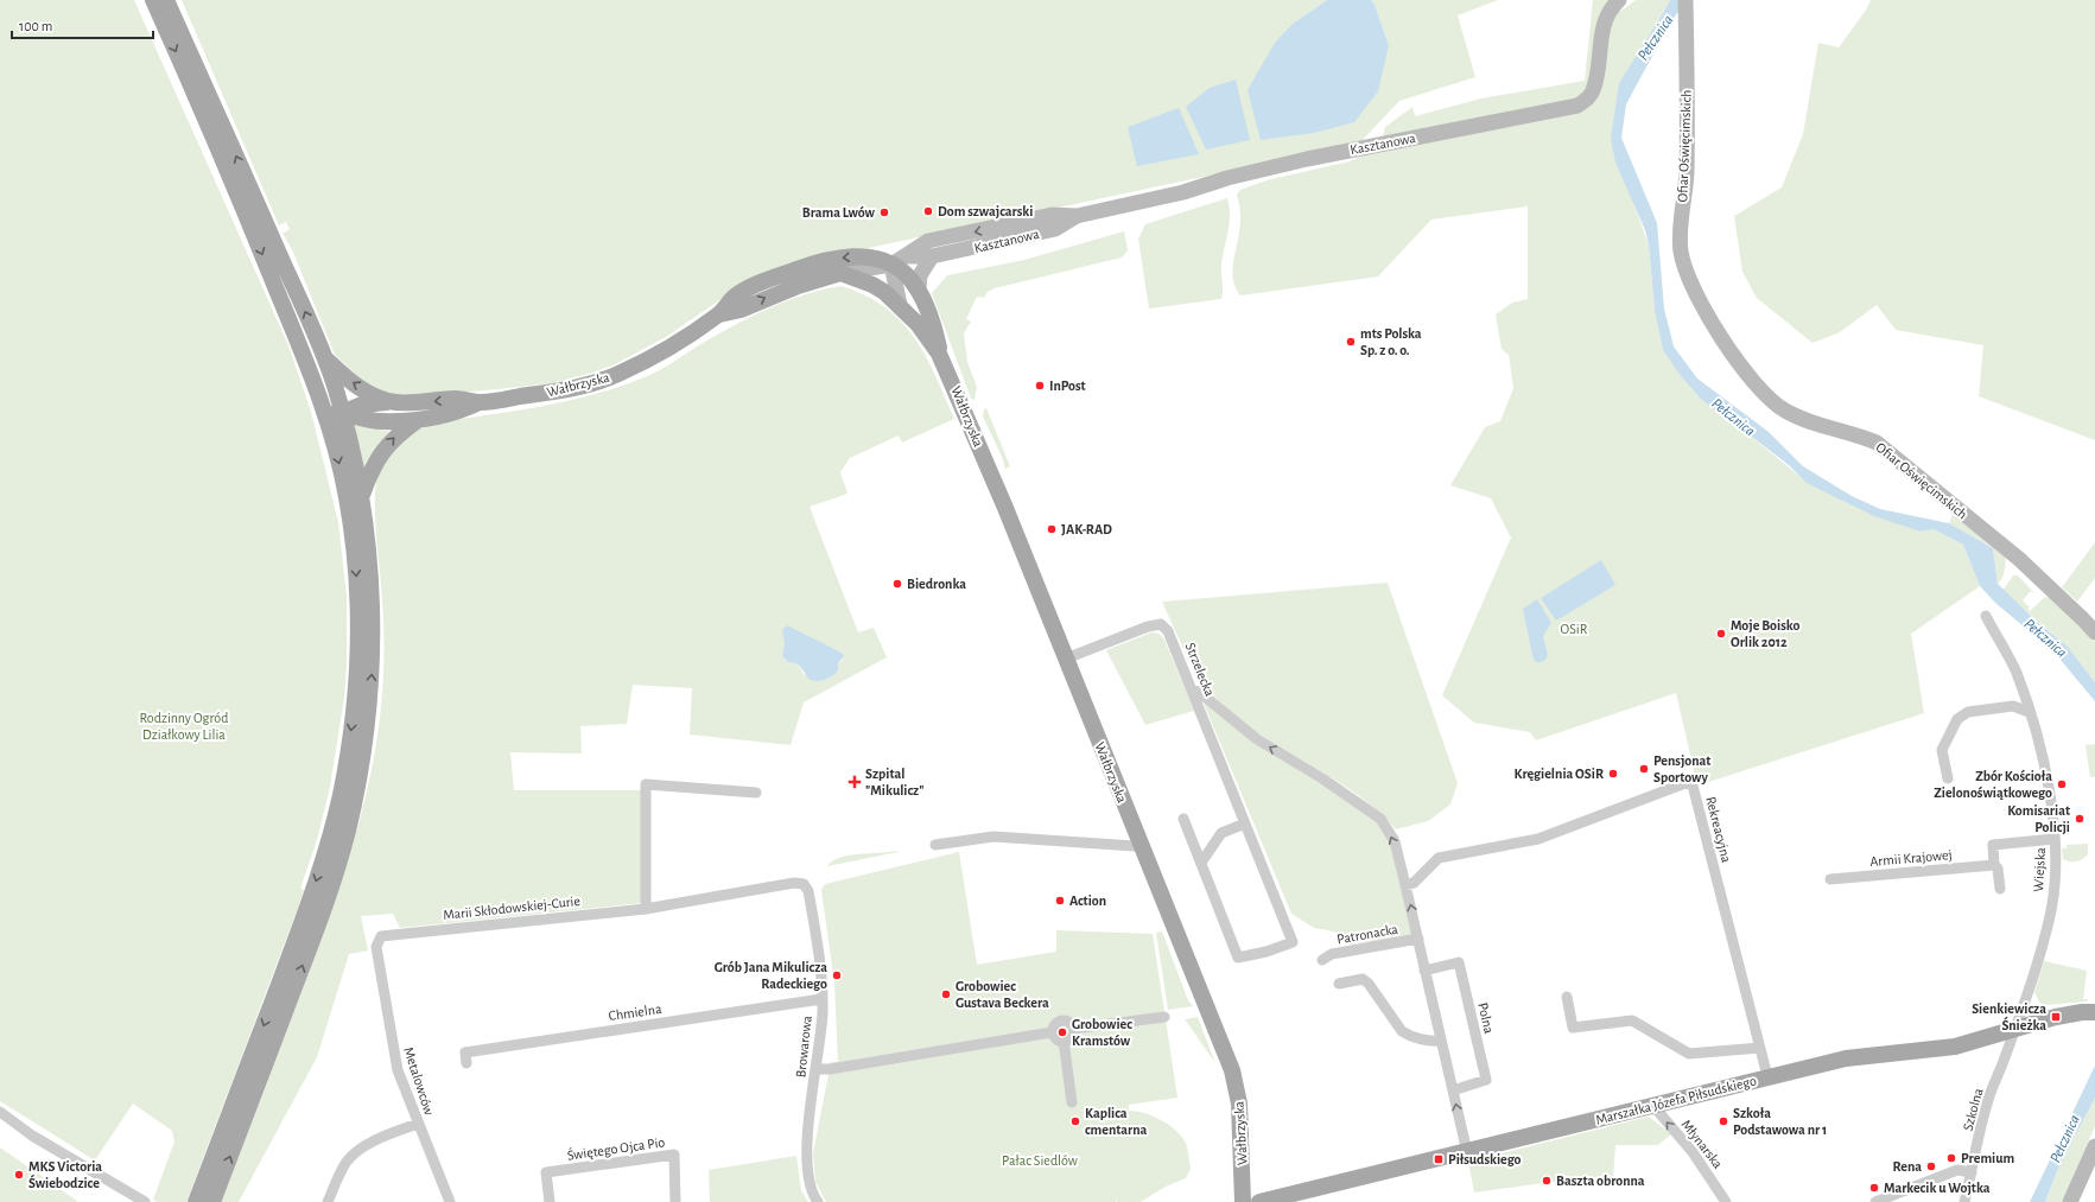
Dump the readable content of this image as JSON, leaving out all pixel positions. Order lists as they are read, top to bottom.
{
  "streets": {
    "main road": ["Wałbrzyska", "Marszałka Józefa Piłsudskiego"],
    "street": [
      "Kasztanowa",
      "Ofiar Oświęcimskich",
      "Strzelecka",
      "Rekreacyjna",
      "Armii Krajowej",
      "Wiejska",
      "Marii Skłodowskiej-Curie",
      "Patronacka",
      "Chmielna",
      "Polna",
      "Browarowa",
      "Metalowców",
      "Szkolna",
      "Młynarska",
      "Świętego Ojca Pio"
    ]
  },
  "crossings": [
    ["Kasztanowa", "Wałbrzyska"],
    ["Wałbrzyska", "Strzelecka"],
    ["Rekreacyjna", "Marszałka Józefa Piłsudskiego"],
    ["Wiejska", "Marszałka Józefa Piłsudskiego"],
    ["Wiejska", "Szkolna"],
    ["Marii Skłodowskiej-Curie", "Browarowa"],
    ["Marii Skłodowskiej-Curie", "Metalowców"],
    ["Chmielna", "Browarowa"],
    ["Marszałka Józefa Piłsudskiego", "Szkolna"],
    ["Marszałka Józefa Piłsudskiego", "Młynarska"]
  ],
  "one_way": ["Młynarska"],
  "water": ["Pełcznica"],
  "parks": ["OSiR", "Rodzinny Ogród Działkowy Lilia", "Pałac Siedlów"],
  "places": {
    "other": [
      "Dom szwajcarski",
      "Brama Lwów",
      "mts Polska Sp. z o. o.",
      "InPost",
      "JAK-RAD",
      "Biedronka",
      "Moje Boisko Orlik 2012",
      "Pensjonat Sportowy",
      "Kręgielnia OSiR",
      "Zbór Kościoła Zielonoświątkowego",
      "Komisariat Policji",
      "Action",
      "Grób Jana Mikulicza Radeckiego",
      "Grobowiec Gustava Beckera",
      "Grobowiec Kramstów",
      "Kaplica cmentarna",
      "Szkoła Podstawowa nr 1",
      "Premium",
      "Rena",
      "MKS Victoria Świebodzice",
      "Baszta obronna",
      "Markecik u Wojtka"
    ],
    "health": ["Szpital \"Mikulicz\""],
    "transit": ["Sienkiewicza Śnieżka", "Piłsudskiego"]
  },
  "scale_bar": "100 m"
}
